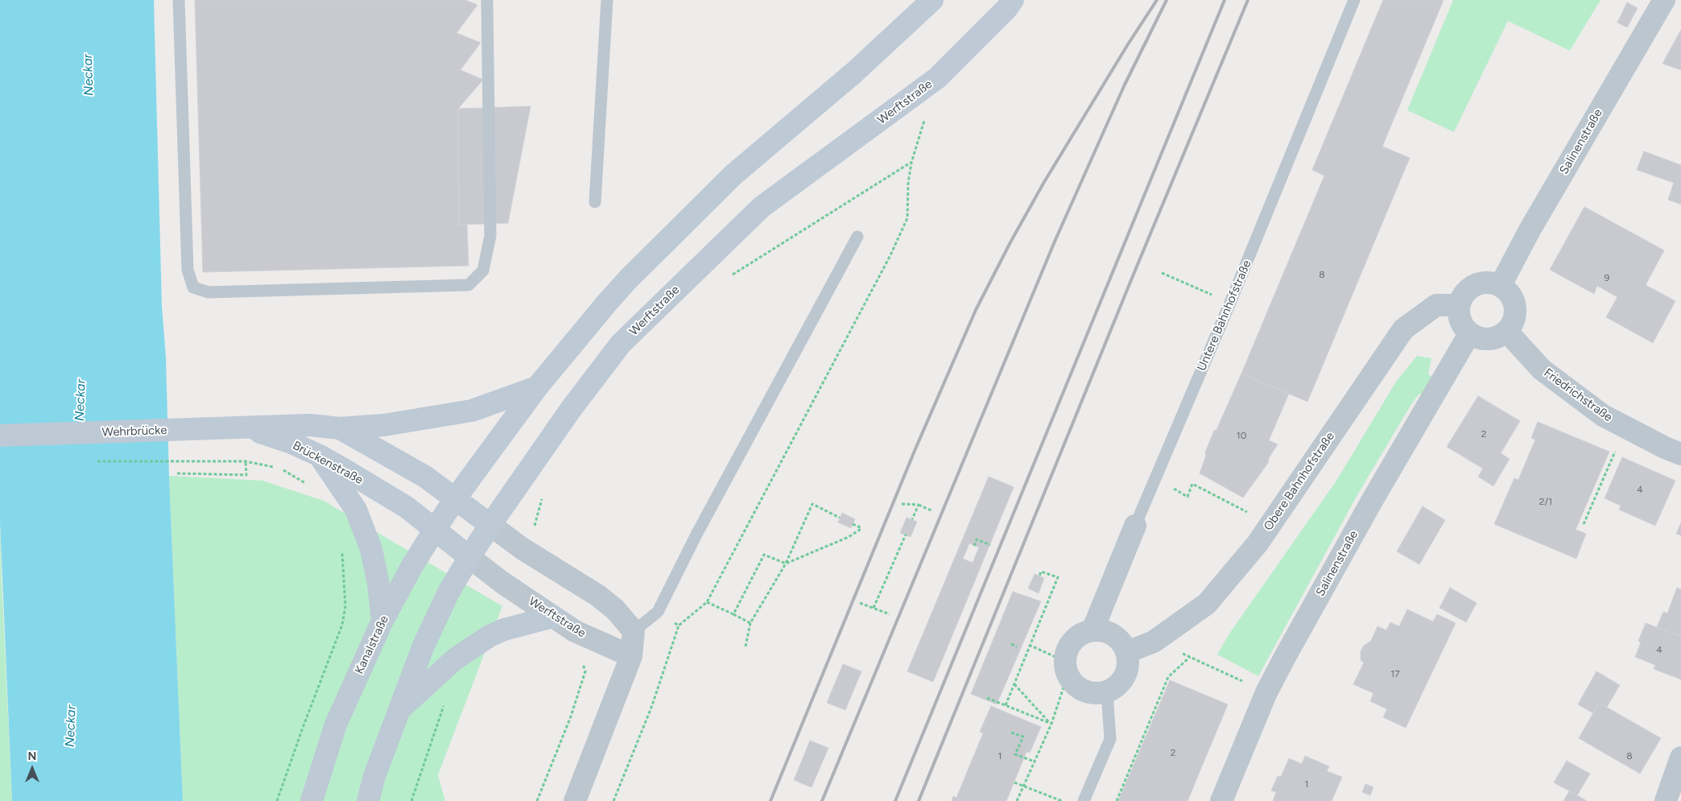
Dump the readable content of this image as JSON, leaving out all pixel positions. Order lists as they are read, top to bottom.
{
  "streets": {
    "main road": [
      "Werftstraße",
      "Wehrbrücke",
      "Brückenstraße",
      "Kanalstraße"
    ],
    "street": [
      "Salinenstraße",
      "Untere Bahnhofstraße",
      "Friedrichstraße",
      "Obere Bahnhofstraße"
    ]
  },
  "crossings": [
    ["Werftstraße", "Brückenstraße"],
    ["Salinenstraße", "Friedrichstraße"],
    ["Salinenstraße", "Obere Bahnhofstraße"],
    ["Untere Bahnhofstraße", "Obere Bahnhofstraße"],
    ["Friedrichstraße", "Obere Bahnhofstraße"],
    ["Wehrbrücke", "Brückenstraße"],
    ["Brückenstraße", "Kanalstraße"]
  ],
  "water": ["Neckar"],
  "house_numbers": [
    "8",
    "9",
    "2",
    "10",
    "4",
    "2/1",
    "4",
    "17",
    "2",
    "1",
    "8",
    "1"
  ],
  "north": "top"
}
